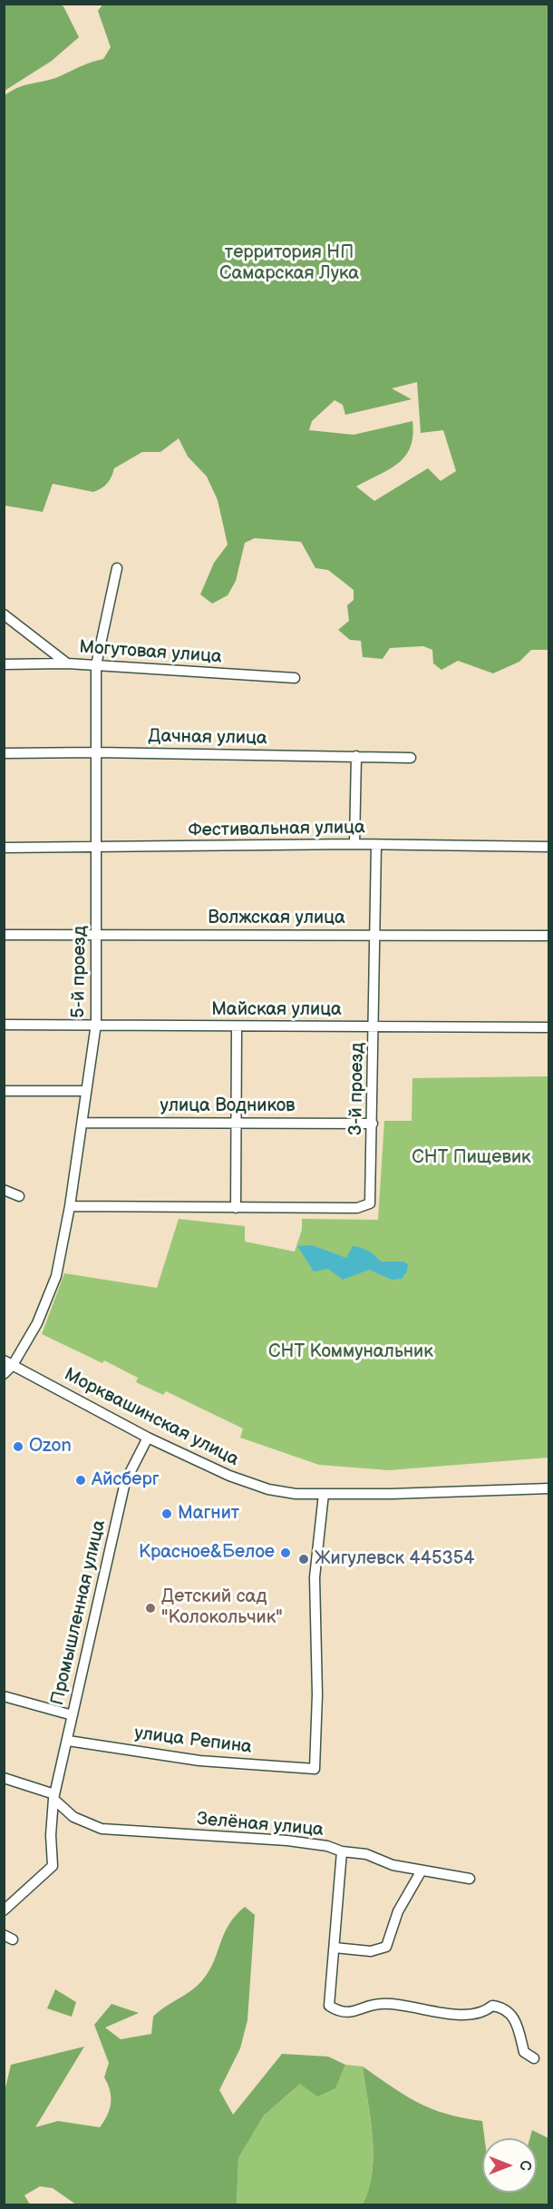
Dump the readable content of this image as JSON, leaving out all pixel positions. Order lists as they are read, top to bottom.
{
  "streets": {
    "street": [
      "Могутовая улица",
      "Дачная улица",
      "Фестивальная улица",
      "Волжская улица",
      "5-й проезд",
      "Майская улица",
      "3-й проезд",
      "улица Водников",
      "Морквашинская улица",
      "Промышленная улица",
      "улица Репина",
      "Зелёная улица"
    ]
  },
  "crossings": [
    ["Могутовая улица", "5-й проезд"],
    ["Дачная улица", "5-й проезд"],
    ["Фестивальная улица", "5-й проезд"],
    ["Фестивальная улица", "3-й проезд"],
    ["Волжская улица", "5-й проезд"],
    ["Волжская улица", "3-й проезд"],
    ["5-й проезд", "Майская улица"],
    ["5-й проезд", "улица Водников"],
    ["5-й проезд", "Морквашинская улица"],
    ["Майская улица", "3-й проезд"],
    ["3-й проезд", "улица Водников"],
    ["Морквашинская улица", "Промышленная улица"],
    ["Морквашинская улица", "улица Репина"],
    ["Промышленная улица", "улица Репина"],
    ["Промышленная улица", "Зелёная улица"]
  ],
  "parks": ["территория НП Самарская Лука", "СНТ Пищевик", "СНТ Коммунальник"],
  "places": [
    "Ozon",
    "Айсберг",
    "Магнит",
    "Красное&Белое",
    "Жигулевск 445354",
    "Детский сад \"Колокольчик\""
  ],
  "north": "right"
}
